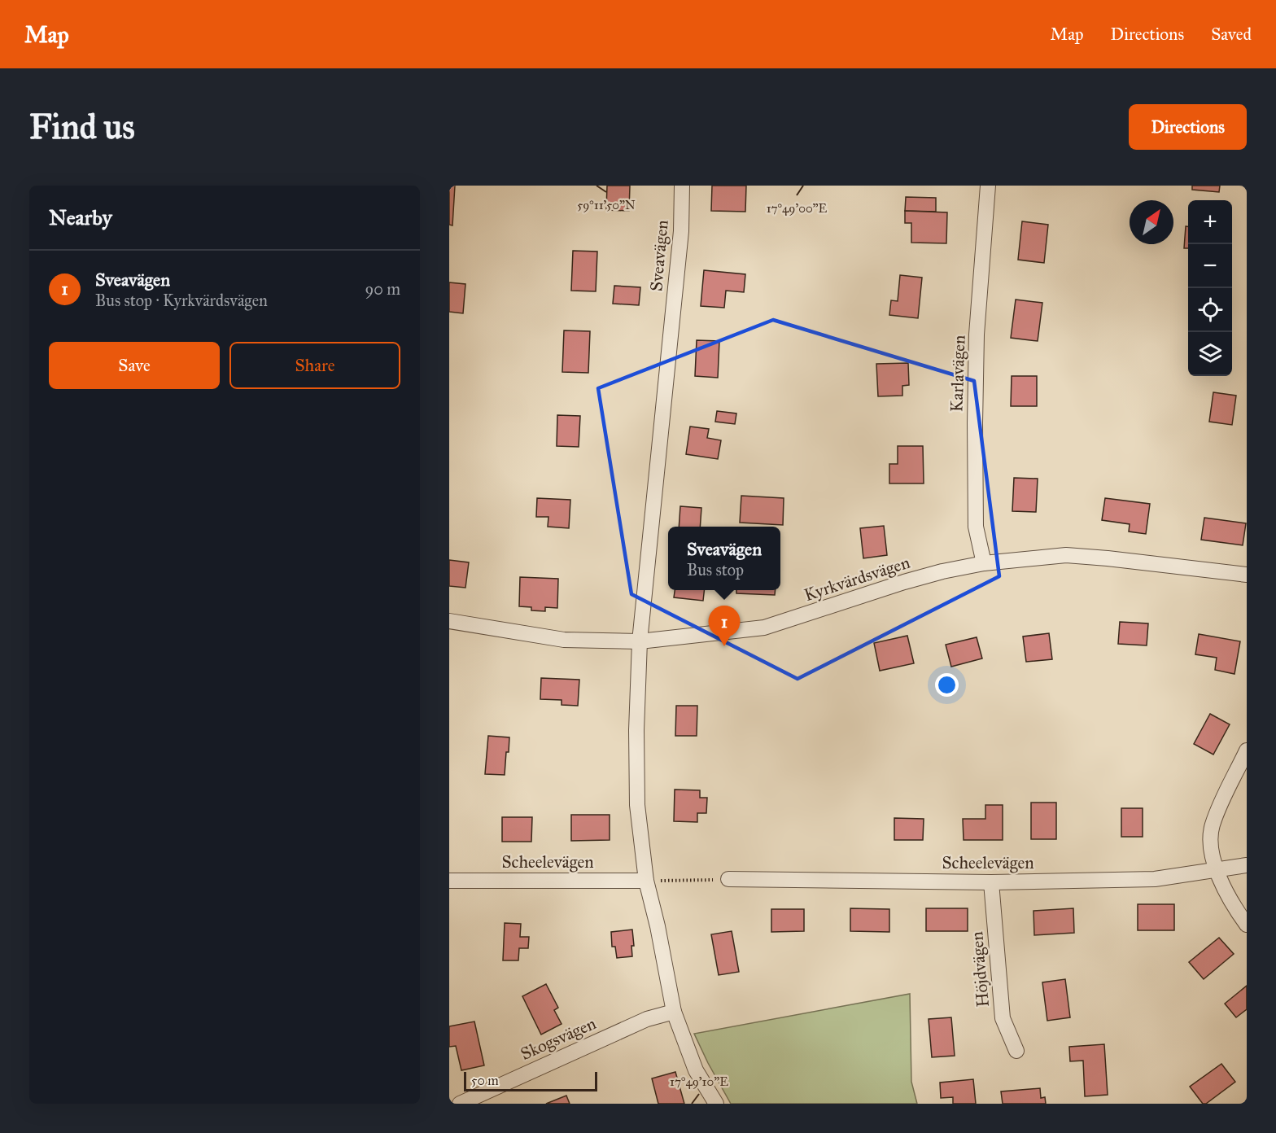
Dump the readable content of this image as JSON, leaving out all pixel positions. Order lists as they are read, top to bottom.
{
  "streets": {
    "street": [
      "Sveavägen",
      "Karlavägen",
      "Kyrkvärdsvägen",
      "Scheelevägen",
      "Höjdvägen",
      "Skogsvägen"
    ]
  },
  "crossings": [
    ["Sveavägen", "Kyrkvärdsvägen"],
    ["Sveavägen", "Scheelevägen"],
    ["Sveavägen", "Skogsvägen"],
    ["Karlavägen", "Kyrkvärdsvägen"],
    ["Scheelevägen", "Höjdvägen"]
  ],
  "scale_bar": "50 m",
  "north": "top right",
  "page": {
    "header": "Map",
    "nav": ["Map", "Directions", "Saved"],
    "buttons": [
      "Directions",
      ["Save", "Share"]
    ],
    "title": "Find us",
    "heading": "Nearby",
    "map_buttons": ["+", "−"],
    "list": [
      {
        "mark": "1",
        "name": "Sveavägen",
        "note": "Bus stop · Kyrkvärdsvägen",
        "value": "90 m"
      }
    ],
    "popup": ["Sveavägen", "Bus stop"],
    "pins": "1",
    "scale": "50 m"
  },
  "coordinates": ["59°11'50\"N", "17°49'00\"E", "17°49'10\"E"]
}
